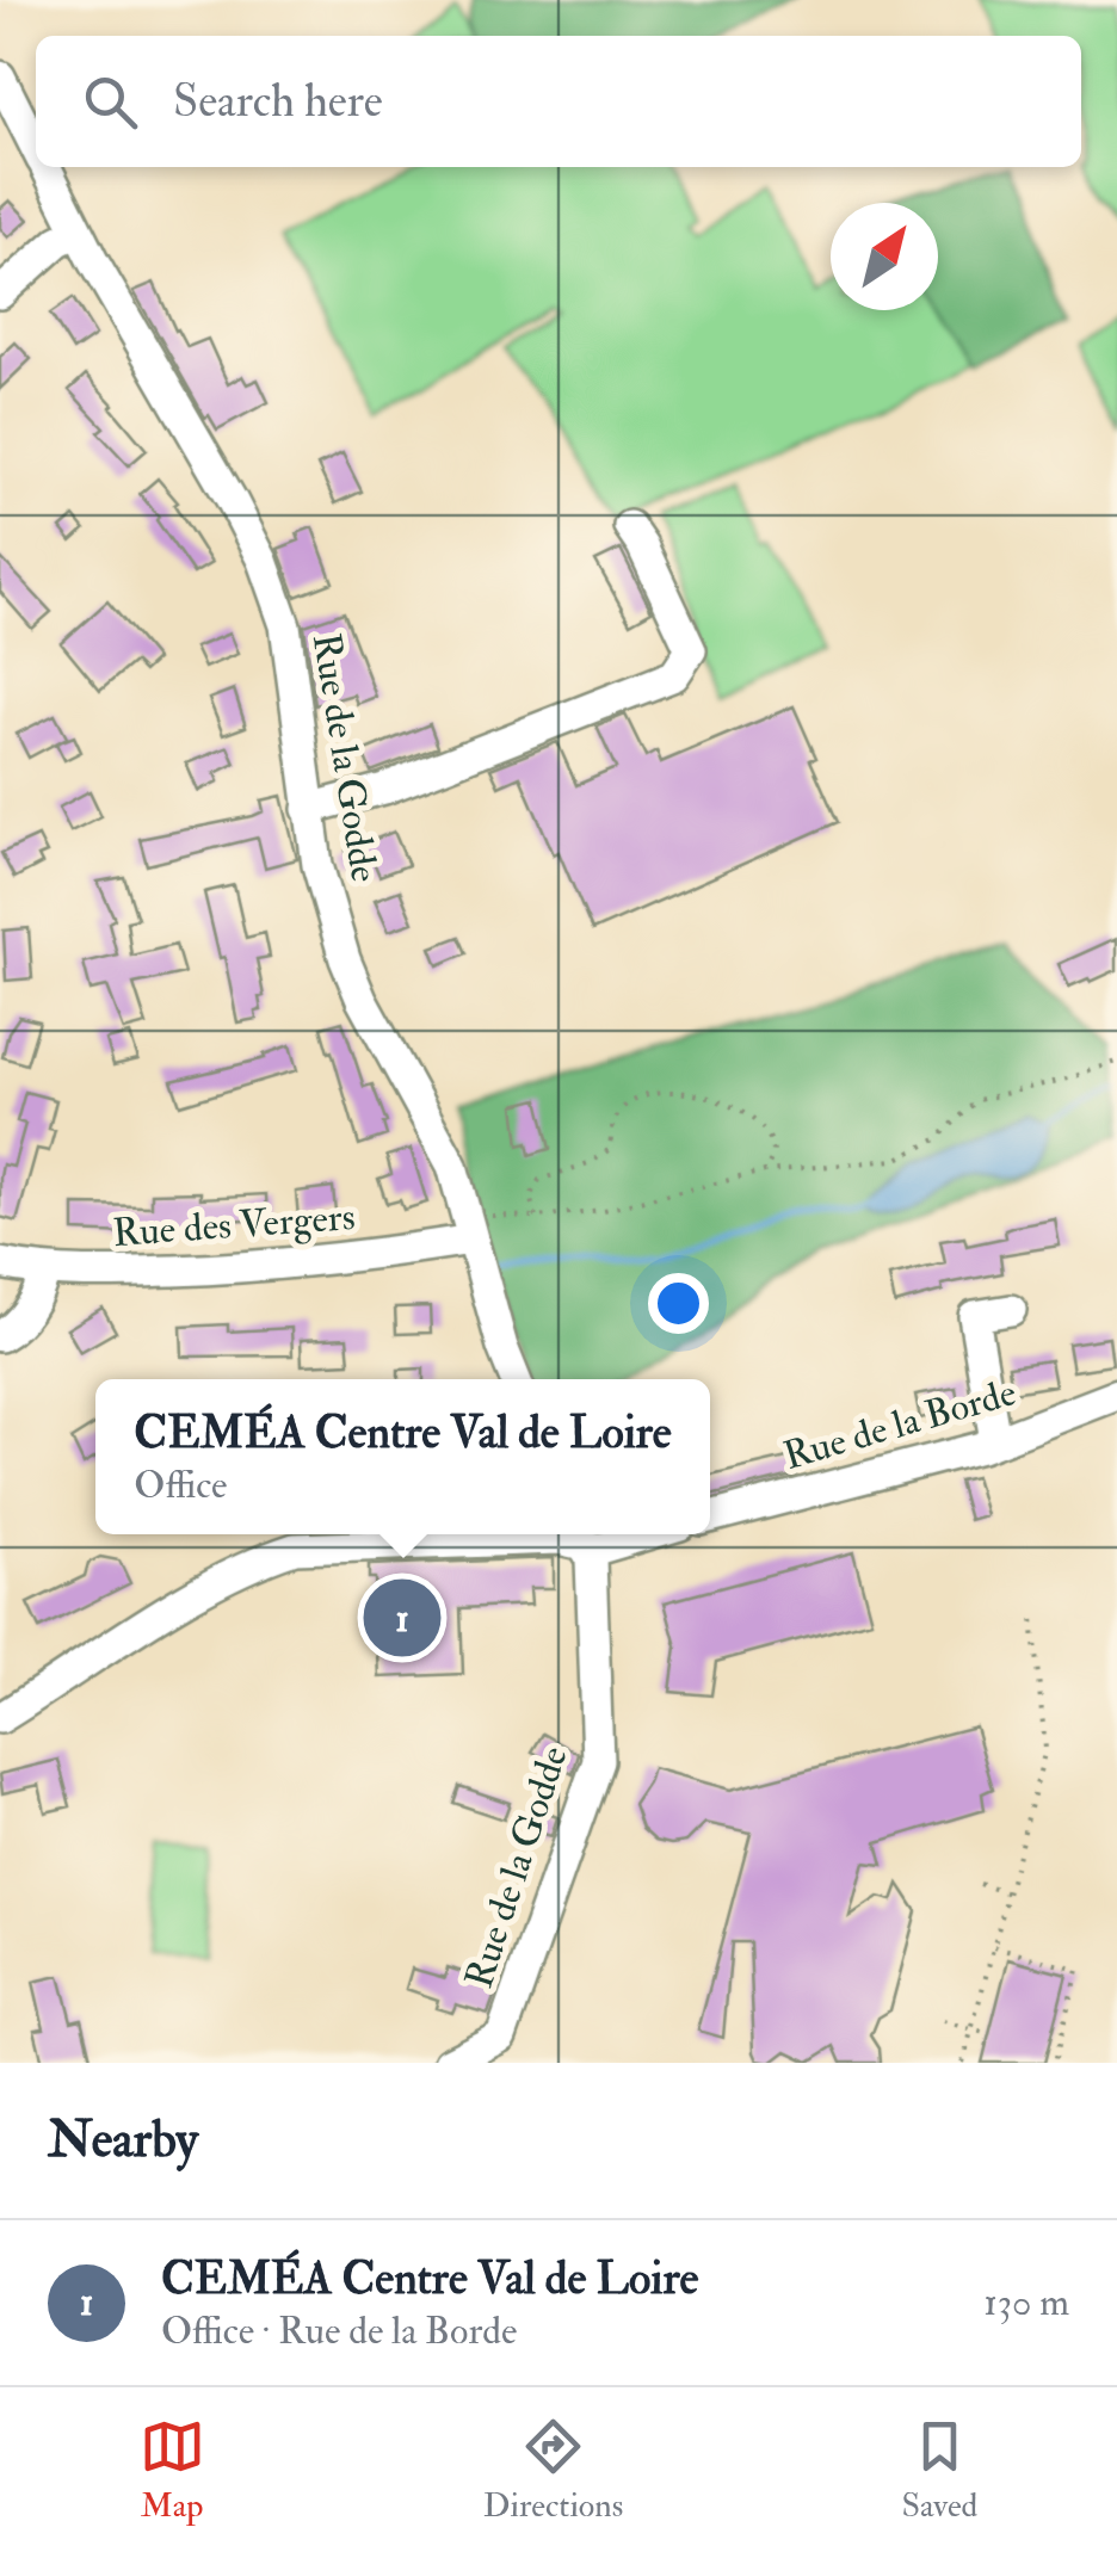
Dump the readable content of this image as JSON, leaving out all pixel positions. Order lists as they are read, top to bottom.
{
  "streets": {
    "street": ["Rue de la Godde", "Rue des Vergers", "Rue de la Borde"]
  },
  "crossings": [
    ["Rue de la Godde", "Rue des Vergers"]
  ],
  "north": "top right",
  "page": {
    "search": "Search here",
    "popup": ["CEMÉA Centre Val de Loire", "Office"],
    "pins": "1",
    "heading": "Nearby",
    "list": [
      {
        "mark": "1",
        "name": "CEMÉA Centre Val de Loire",
        "note": "Office · Rue de la Borde",
        "value": "130 m"
      }
    ],
    "nav": ["Map", "Directions", "Saved"]
  }
}
